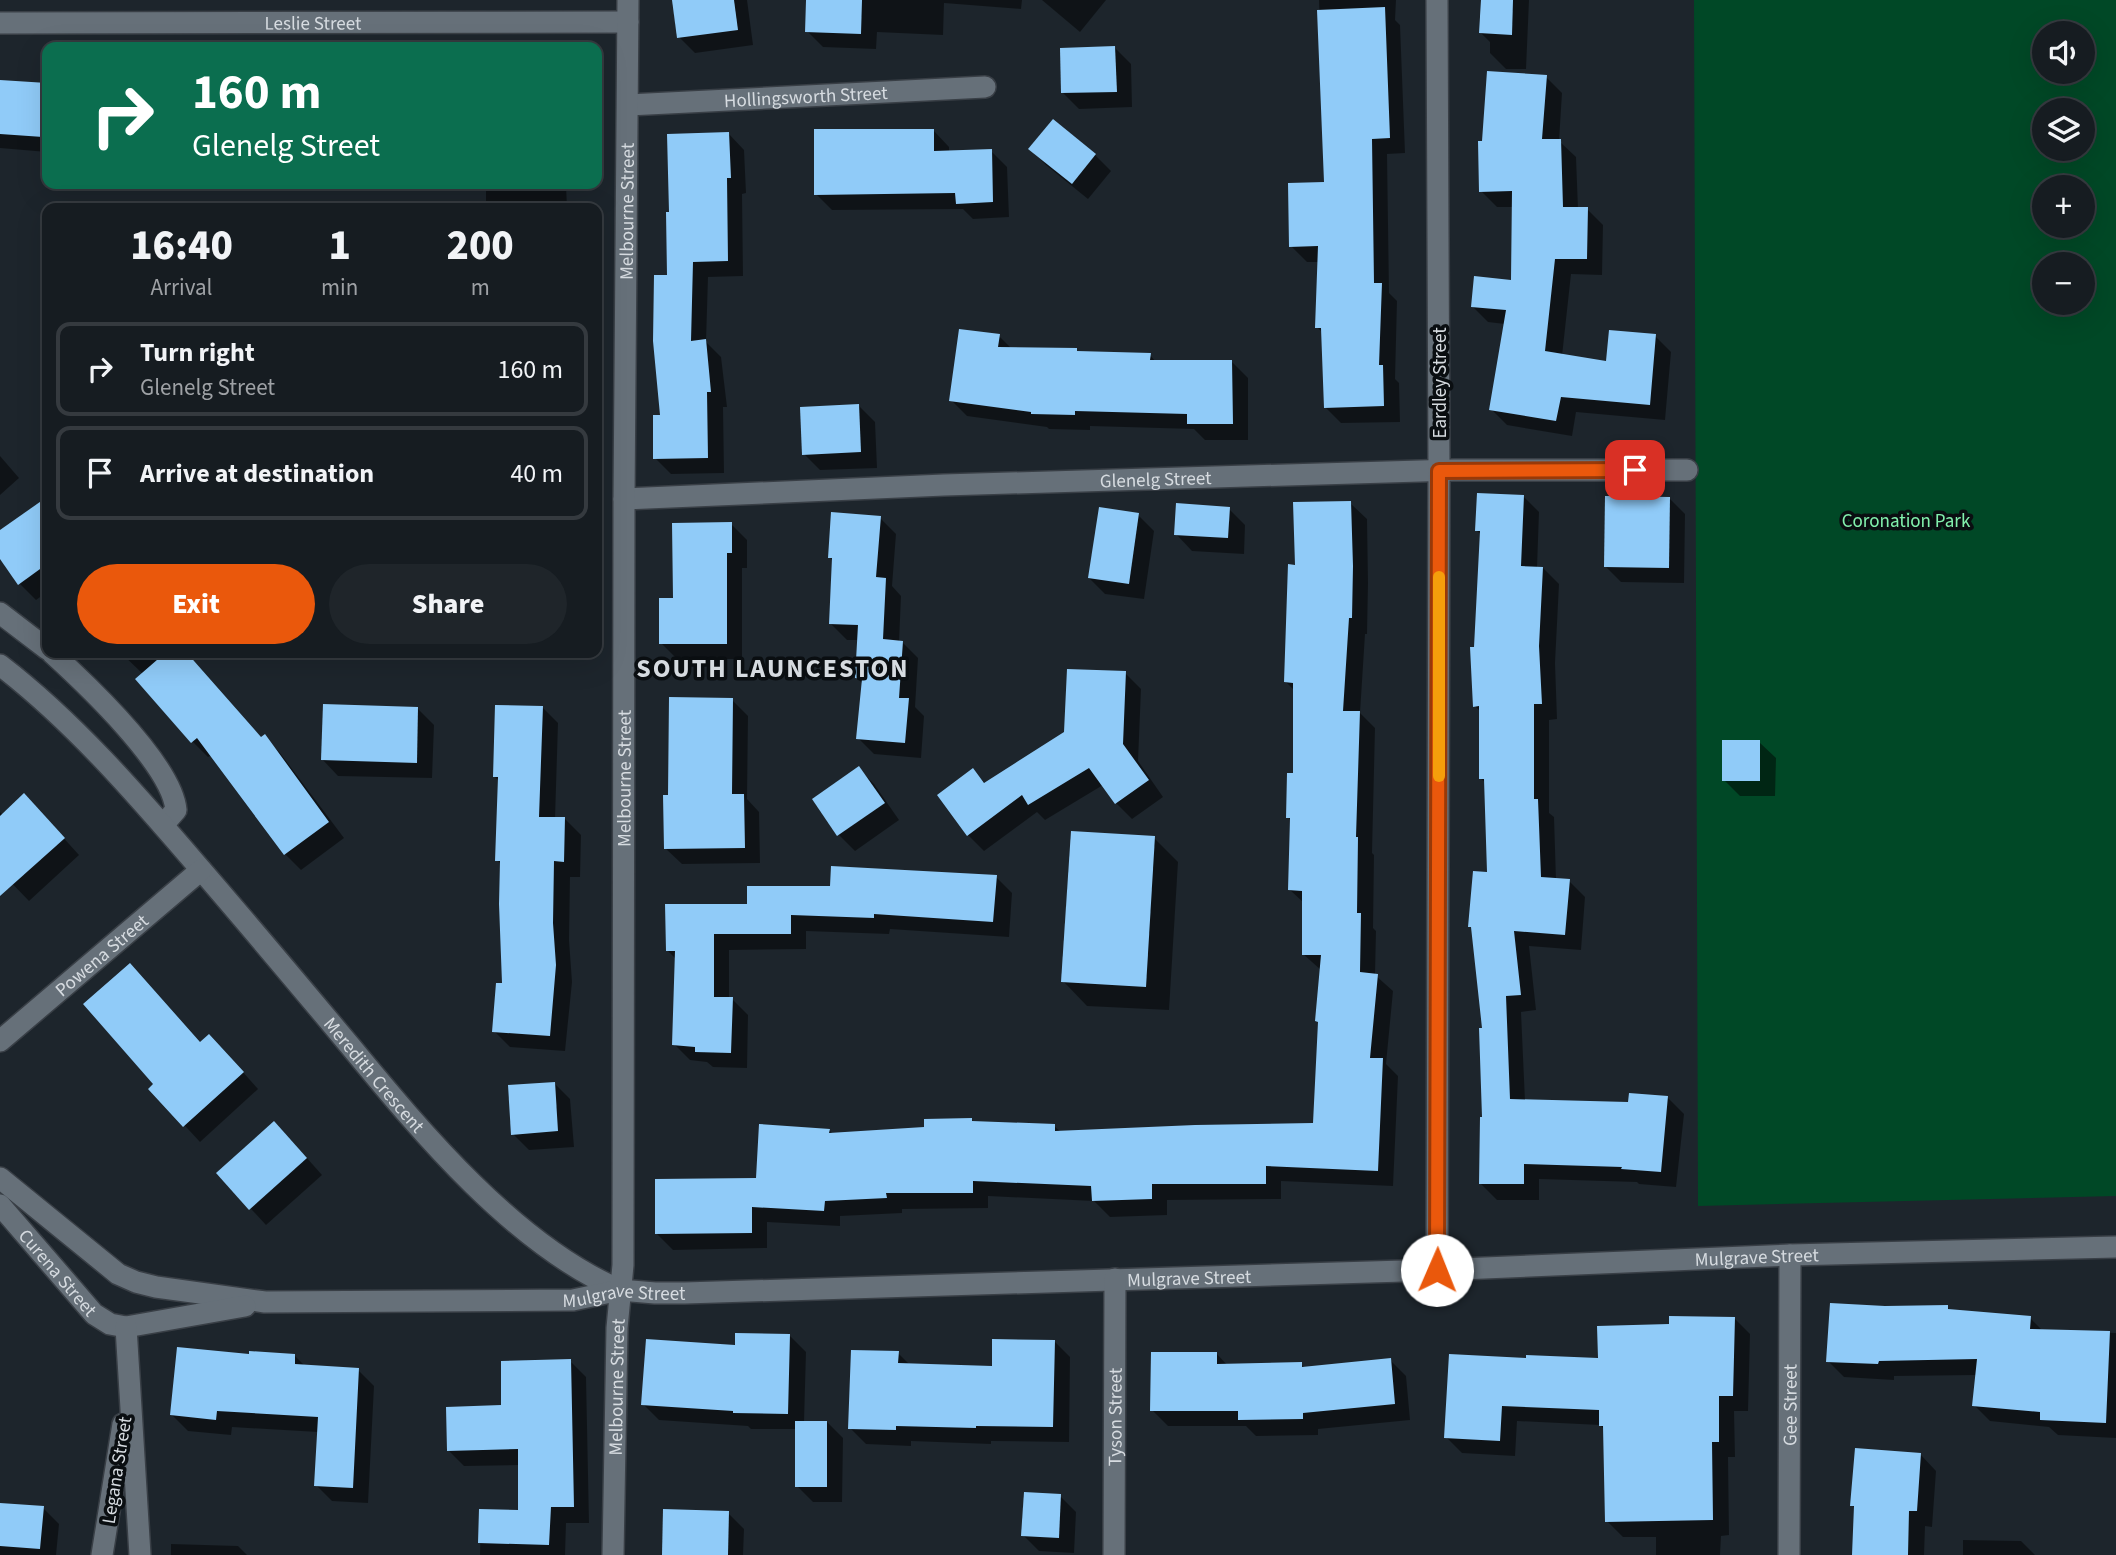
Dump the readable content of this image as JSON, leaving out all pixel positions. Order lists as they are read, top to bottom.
{
  "streets": {
    "street": [
      "Leslie Street",
      "Hollingsworth Street",
      "Melbourne Street",
      "Eardley Street",
      "Glenelg Street",
      "Powena Street",
      "Meredith Crescent",
      "Mulgrave Street",
      "Curena Street",
      "Gee Street",
      "Tyson Street",
      "Legana Street"
    ]
  },
  "crossings": [
    ["Leslie Street", "Melbourne Street"],
    ["Hollingsworth Street", "Melbourne Street"],
    ["Melbourne Street", "Glenelg Street"],
    ["Melbourne Street", "Meredith Crescent"],
    ["Melbourne Street", "Mulgrave Street"],
    ["Eardley Street", "Glenelg Street"],
    ["Eardley Street", "Mulgrave Street"],
    ["Powena Street", "Meredith Crescent"],
    ["Meredith Crescent", "Mulgrave Street"],
    ["Mulgrave Street", "Curena Street"],
    ["Mulgrave Street", "Gee Street"],
    ["Mulgrave Street", "Tyson Street"],
    ["Mulgrave Street", "Legana Street"],
    ["Curena Street", "Legana Street"]
  ],
  "districts": ["SOUTH LAUNCESTON"],
  "parks": ["Coronation Park"],
  "page": {
    "map_buttons": ["+", "−"],
    "turn": ["160 m", "Glenelg Street"],
    "eta": [
      "16:40",
      "Arrival",
      "1",
      "min",
      "200",
      "m"
    ],
    "list": [
      {
        "name": "Turn right",
        "note": "Glenelg Street",
        "value": "160 m"
      },
      {
        "name": "Arrive at destination",
        "value": "40 m"
      }
    ],
    "buttons": ["Exit", "Share"]
  }
}
